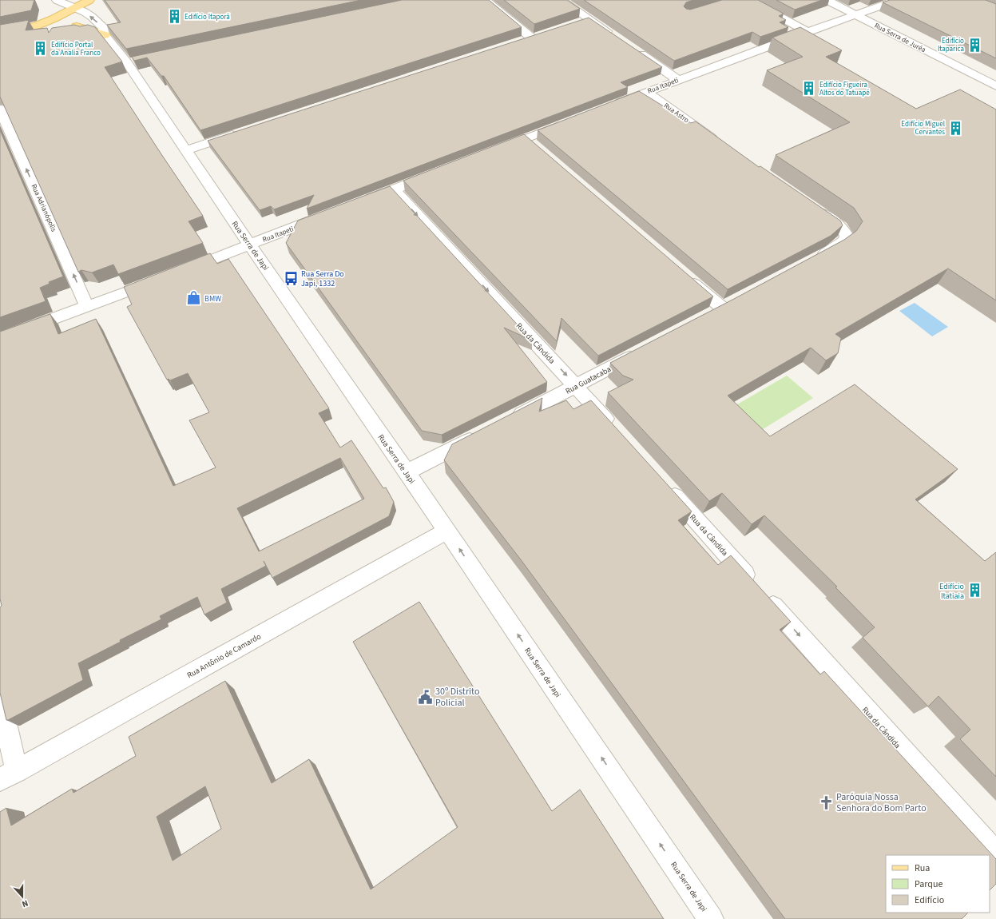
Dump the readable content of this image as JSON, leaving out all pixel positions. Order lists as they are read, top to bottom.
{
  "streets": {
    "street": [
      "Rua Serra de Juréa",
      "Rua Itapeti",
      "Rua Astro",
      "Rua Adrianópolis",
      "Rua Serra de Japi",
      "Rua da Cândida",
      "Rua Guatacaba",
      "Rua Antônio de Camardo"
    ]
  },
  "crossings": [
    ["Rua Serra de Juréa", "Rua Itapeti"],
    ["Rua Itapeti", "Rua Astro"],
    ["Rua Itapeti", "Rua Serra de Japi"],
    ["Rua Serra de Japi", "Rua Antônio de Camardo"],
    ["Rua da Cândida", "Rua Guatacaba"]
  ],
  "one_way": ["Rua Adrianópolis", "Rua Serra de Japi", "Rua da Cândida"],
  "places": {
    "building": [
      "Edifício Itaporã",
      "Edifício Itaparica",
      "Edifício Portal da Analia Franco",
      "Edifício Figueira Altos do Tatuapé",
      "Edifício Miguel Cervantes",
      "Edifício Itatiaia"
    ],
    "bus stop": ["Rua Serra Do Japi, 1332"],
    "shop": ["BMW"],
    "public building": ["30º Distrito Policial"],
    "church": ["Paróquia Nossa Senhora do Bom Parto"]
  },
  "legend": ["Rua", "Parque", "Edifício"],
  "north": "bottom"
}
